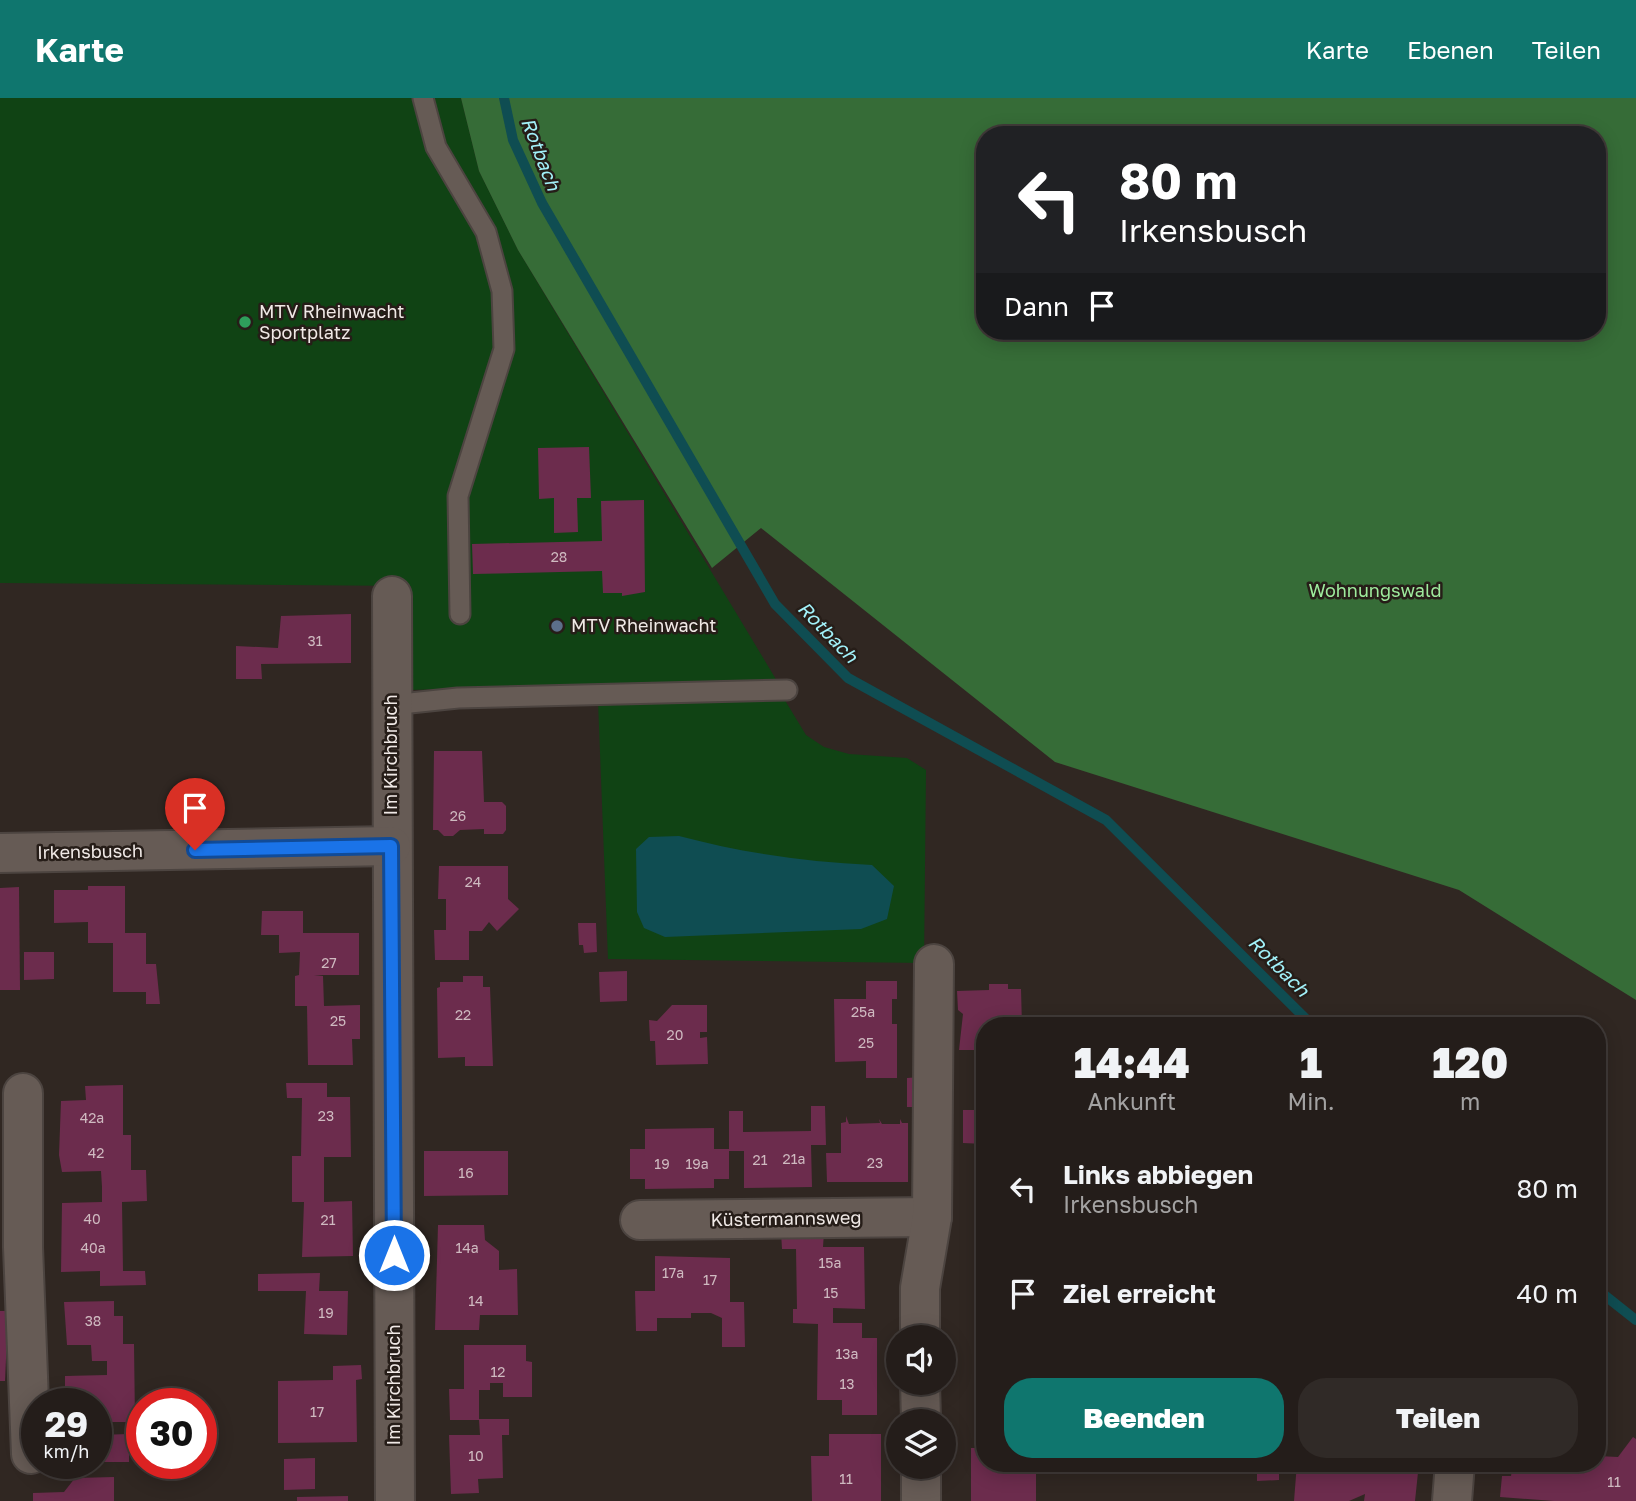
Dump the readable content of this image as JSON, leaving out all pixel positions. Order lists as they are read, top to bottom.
{
  "streets": {
    "street": ["Im Kirchbruch", "Irkensbusch", "Küstermannsweg"]
  },
  "crossings": [
    ["Im Kirchbruch", "Irkensbusch"]
  ],
  "water": ["Rotbach"],
  "parks": ["Wohnungswald"],
  "places": ["MTV Rheinwacht Sportplatz", "MTV Rheinwacht"],
  "house_numbers": [
    "28",
    "31",
    "26",
    "24",
    "27",
    "25a",
    "22",
    "25",
    "20",
    "25",
    "23",
    "42a",
    "42",
    "21a",
    "21",
    "23",
    "19",
    "19a",
    "16",
    "40",
    "21",
    "40a",
    "14a",
    "15a",
    "17a",
    "17",
    "15",
    "14",
    "19",
    "38",
    "13a",
    "12",
    "13",
    "17",
    "10",
    "11",
    "11"
  ],
  "page": {
    "header": "Karte",
    "nav": ["Karte", "Ebenen", "Teilen"],
    "turn": ["80 m", "Irkensbusch"],
    "then": "Dann",
    "eta": [
      "14:44",
      "Ankunft",
      "1",
      "Min.",
      "120",
      "m"
    ],
    "list": [
      {
        "name": "Links abbiegen",
        "note": "Irkensbusch",
        "value": "80 m"
      },
      {
        "name": "Ziel erreicht",
        "value": "40 m"
      }
    ],
    "buttons": ["Beenden", "Teilen"],
    "speed": "29 km/h",
    "limit": "30"
  }
}
